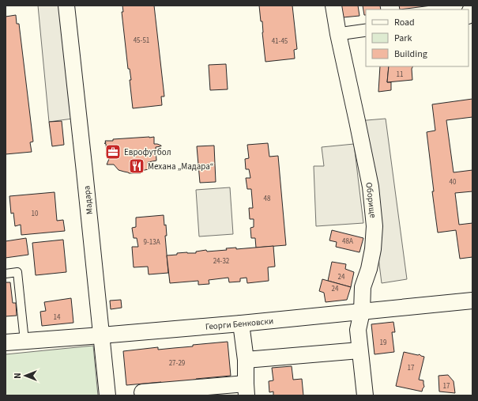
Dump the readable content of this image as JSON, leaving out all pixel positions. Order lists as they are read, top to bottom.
{
  "streets": {
    "street": ["Мадара", "Оборище", "Георги Бенковски"]
  },
  "crossings": [
    ["Мадара", "Георги Бенковски"],
    ["Оборище", "Георги Бенковски"]
  ],
  "places": {
    "office": ["Еврофутбол"],
    "restaurant": ["Механа „Мадара“"]
  },
  "house_numbers": [
    "45-51",
    "41-45",
    "11",
    "40",
    "48",
    "10",
    "48А",
    "9-13А",
    "24-32",
    "24",
    "24",
    "14",
    "19",
    "27-29",
    "17",
    "17"
  ],
  "legend": ["Road", "Park", "Building"],
  "north": "left"
}
